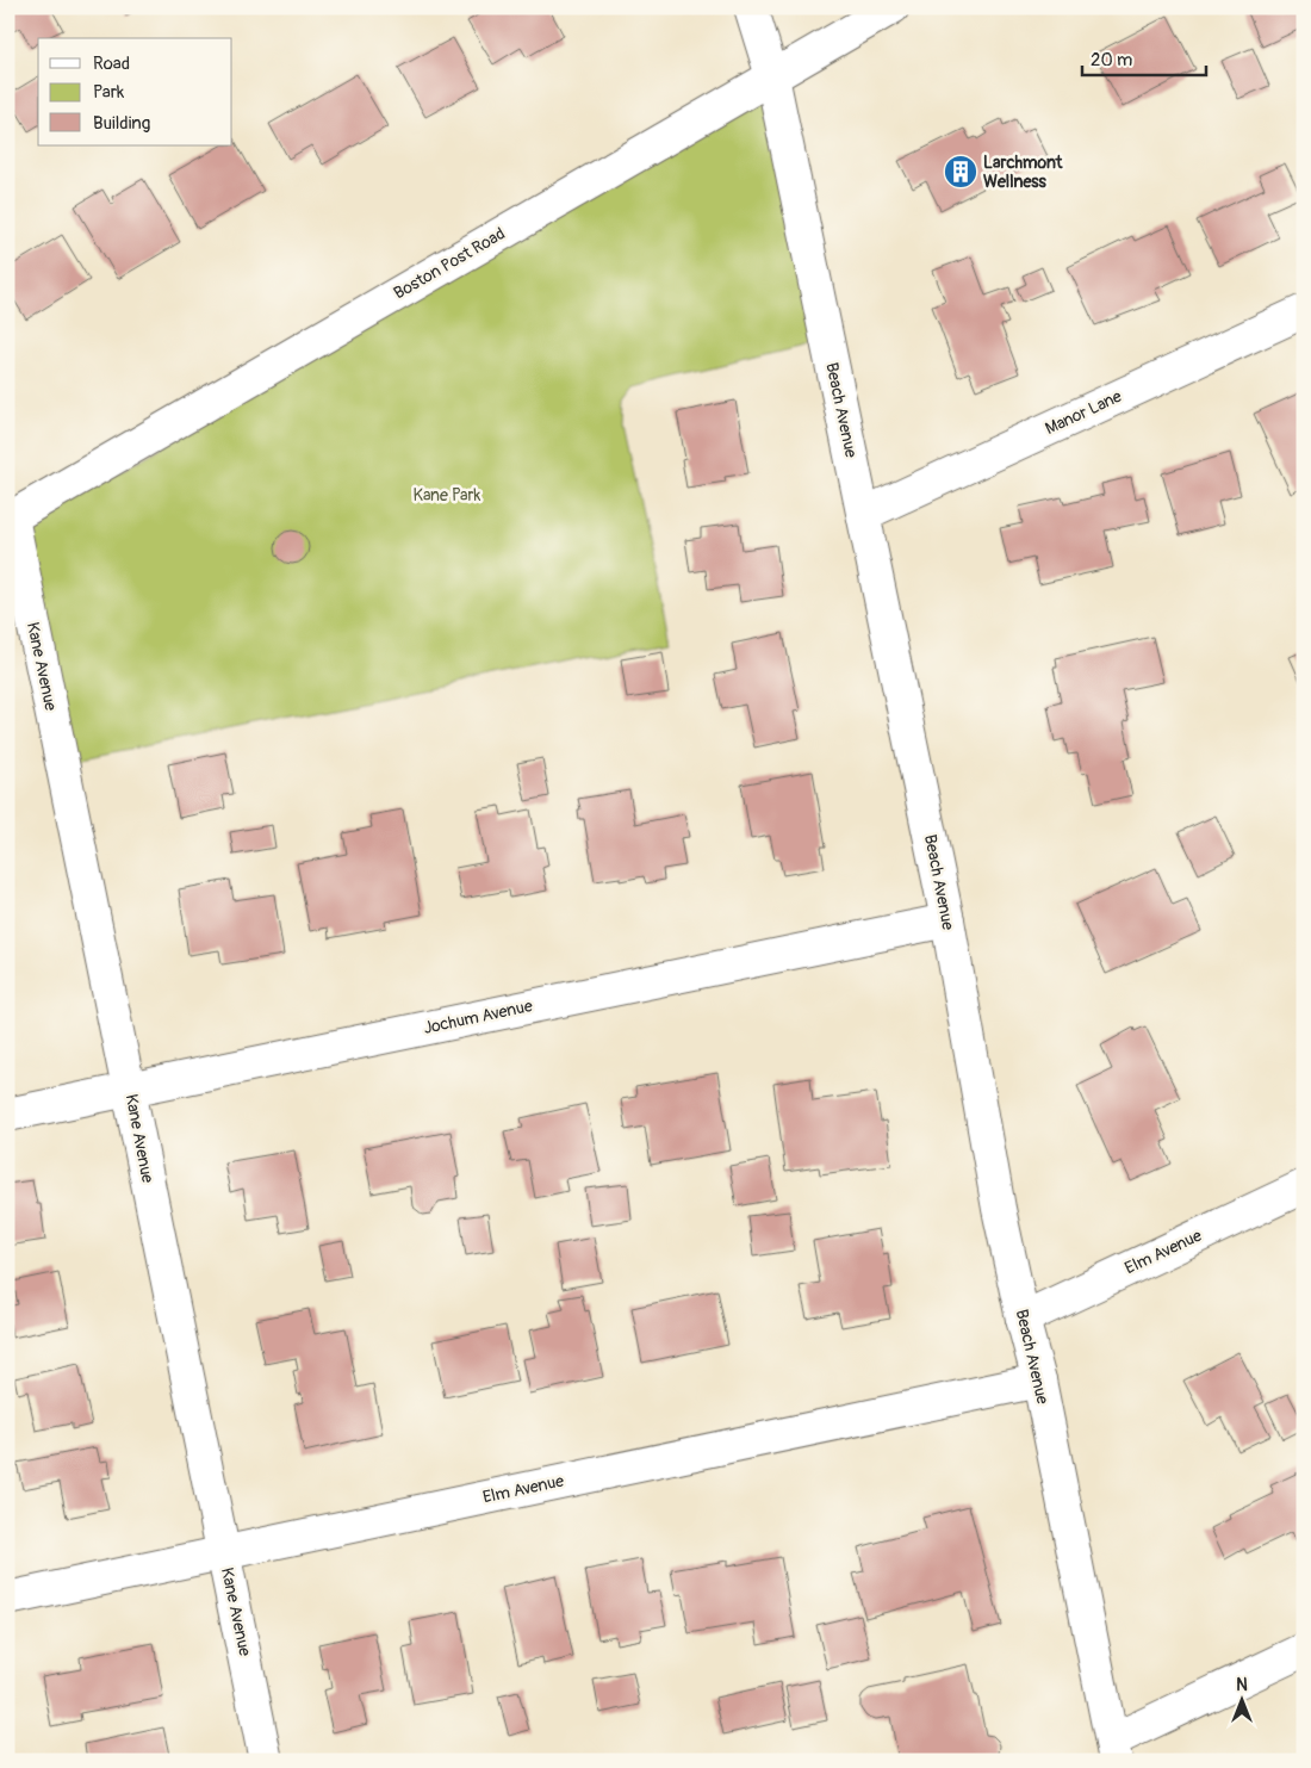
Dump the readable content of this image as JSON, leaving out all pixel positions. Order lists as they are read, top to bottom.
{
  "streets": {
    "street": [
      "Boston Post Road",
      "Beach Avenue",
      "Manor Lane",
      "Kane Avenue",
      "Jochum Avenue",
      "Elm Avenue"
    ]
  },
  "crossings": [
    ["Boston Post Road", "Beach Avenue"],
    ["Boston Post Road", "Kane Avenue"],
    ["Beach Avenue", "Manor Lane"],
    ["Beach Avenue", "Jochum Avenue"],
    ["Beach Avenue", "Elm Avenue"],
    ["Kane Avenue", "Jochum Avenue"],
    ["Kane Avenue", "Elm Avenue"]
  ],
  "parks": ["Kane Park"],
  "places": {
    "building": ["Larchmont Wellness"]
  },
  "legend": ["Road", "Park", "Building"],
  "scale_bar": "20 m",
  "north": "top"
}
